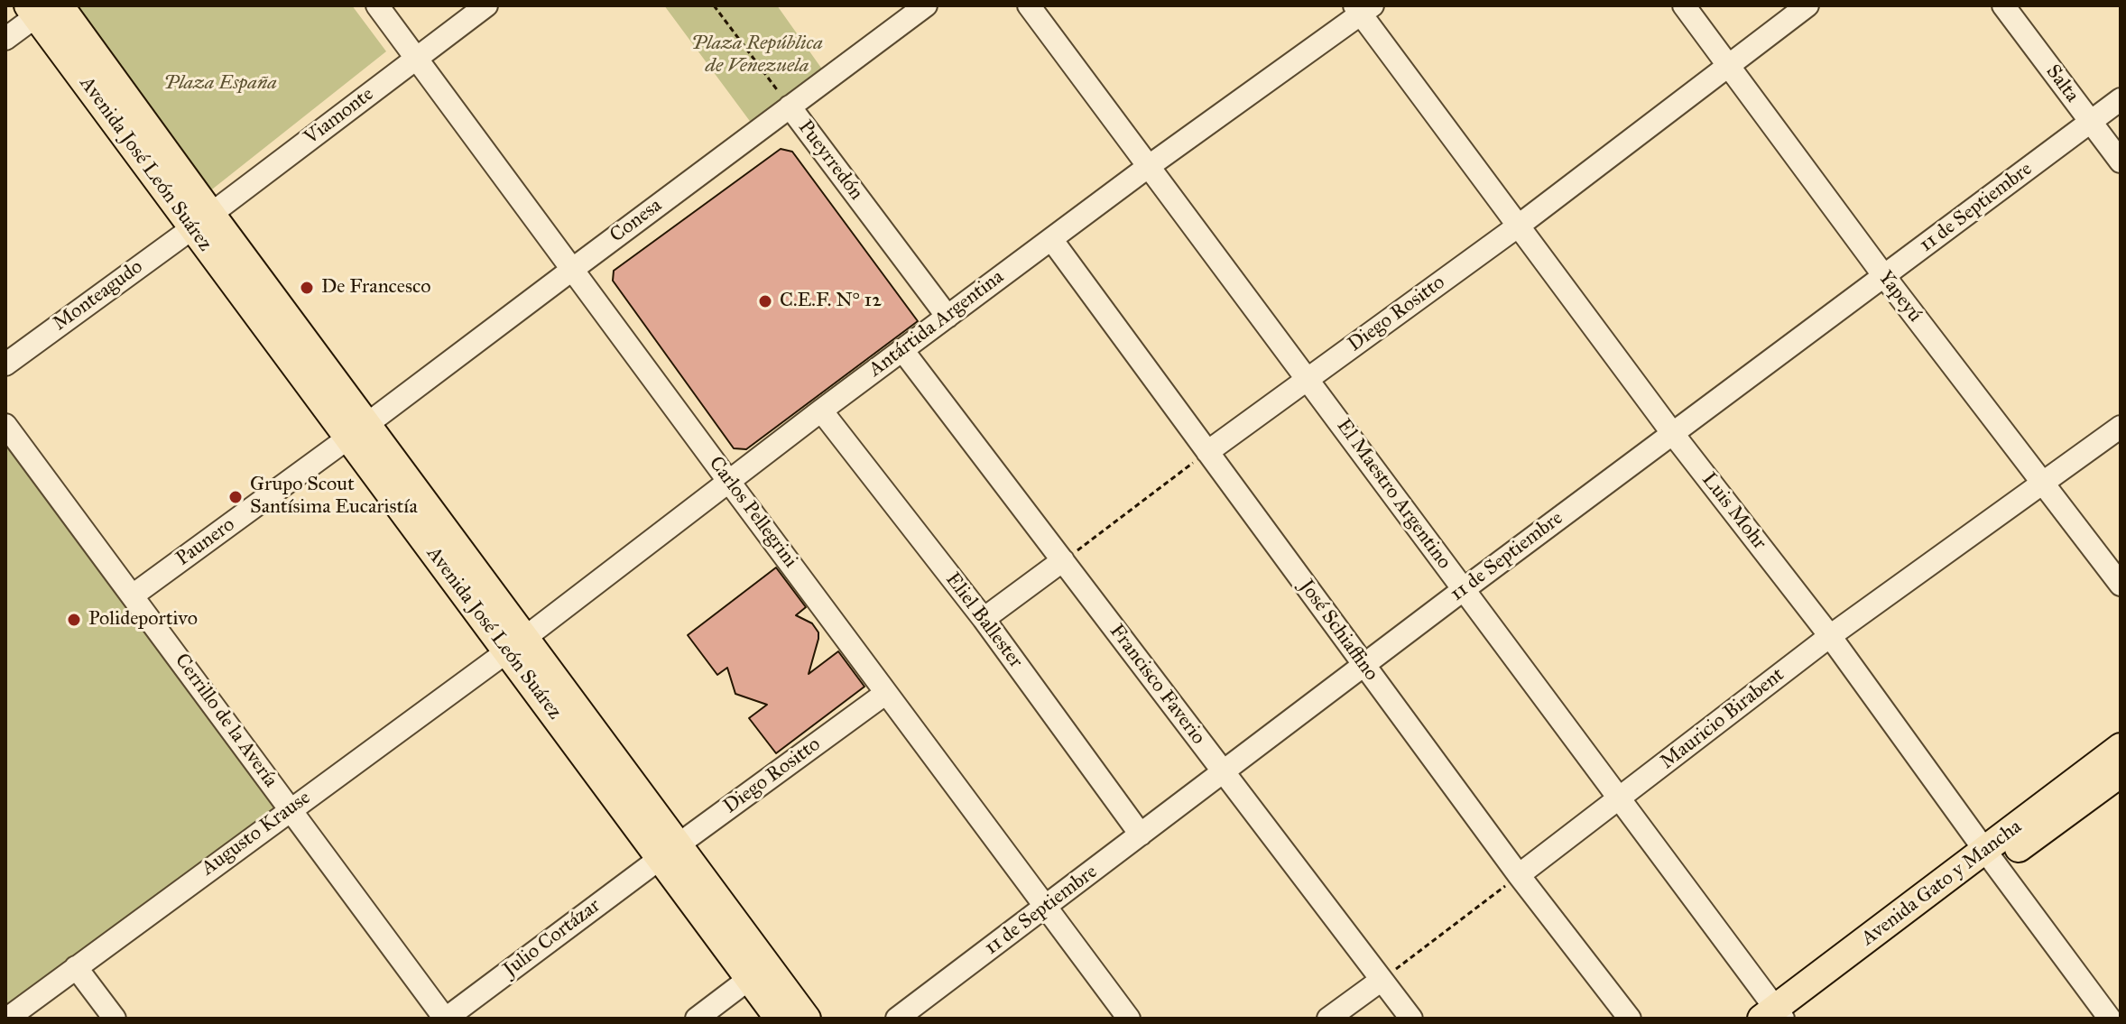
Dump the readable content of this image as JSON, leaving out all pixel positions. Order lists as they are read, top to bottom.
{
  "streets": {
    "main road": ["Avenida José León Suárez", "Avenida Gato y Mancha"],
    "street": [
      "Salta",
      "Viamonte",
      "Pueyrredón",
      "11 de Septiembre",
      "Conesa",
      "Monteagudo",
      "Yapeyú",
      "Diego Rositto",
      "Antártida Argentina",
      "El Maestro Argentino",
      "Luis Mohr",
      "Carlos Pellegrini",
      "Paunero",
      "Eliel Ballester",
      "José Schiaffino",
      "Francisco Faverio",
      "Mauricio Birabent",
      "Cerrillo de la Avería",
      "Augusto Krause",
      "Julio Cortázar"
    ]
  },
  "crossings": [
    ["Salta", "11 de Septiembre"],
    ["Viamonte", "Avenida José León Suárez"],
    ["Viamonte", "Monteagudo"],
    ["Viamonte", "Carlos Pellegrini"],
    ["Pueyrredón", "Conesa"],
    ["Pueyrredón", "Antártida Argentina"],
    ["Avenida José León Suárez", "Conesa"],
    ["Avenida José León Suárez", "Monteagudo"],
    ["Avenida José León Suárez", "Diego Rositto"],
    ["Avenida José León Suárez", "Antártida Argentina"],
    ["Avenida José León Suárez", "Paunero"],
    ["Avenida José León Suárez", "Augusto Krause"],
    ["Avenida José León Suárez", "Julio Cortázar"],
    ["11 de Septiembre", "Yapeyú"],
    ["11 de Septiembre", "El Maestro Argentino"],
    ["11 de Septiembre", "Luis Mohr"],
    ["11 de Septiembre", "Carlos Pellegrini"],
    ["11 de Septiembre", "Eliel Ballester"],
    ["11 de Septiembre", "José Schiaffino"],
    ["11 de Septiembre", "Francisco Faverio"],
    ["Conesa", "Carlos Pellegrini"],
    ["Conesa", "Paunero"],
    ["Yapeyú", "Diego Rositto"],
    ["Yapeyú", "Mauricio Birabent"],
    ["Diego Rositto", "El Maestro Argentino"],
    ["Diego Rositto", "Luis Mohr"],
    ["Diego Rositto", "Carlos Pellegrini"],
    ["Diego Rositto", "José Schiaffino"],
    ["Diego Rositto", "Julio Cortázar"],
    ["Antártida Argentina", "El Maestro Argentino"],
    ["Antártida Argentina", "Luis Mohr"],
    ["Antártida Argentina", "Carlos Pellegrini"],
    ["Antártida Argentina", "Eliel Ballester"],
    ["Antártida Argentina", "José Schiaffino"],
    ["Antártida Argentina", "Francisco Faverio"],
    ["Antártida Argentina", "Augusto Krause"],
    ["El Maestro Argentino", "Mauricio Birabent"],
    ["El Maestro Argentino", "Avenida Gato y Mancha"],
    ["Luis Mohr", "Mauricio Birabent"],
    ["Luis Mohr", "Avenida Gato y Mancha"],
    ["Paunero", "Cerrillo de la Avería"],
    ["José Schiaffino", "Mauricio Birabent"],
    ["Cerrillo de la Avería", "Augusto Krause"],
    ["Cerrillo de la Avería", "Julio Cortázar"]
  ],
  "parks": ["Plaza República de Venezuela", "Plaza España"],
  "places": [
    "De Francesco",
    "C.E.F. N° 12",
    "Grupo Scout Santísima Eucaristía",
    "Polideportivo"
  ]
}
